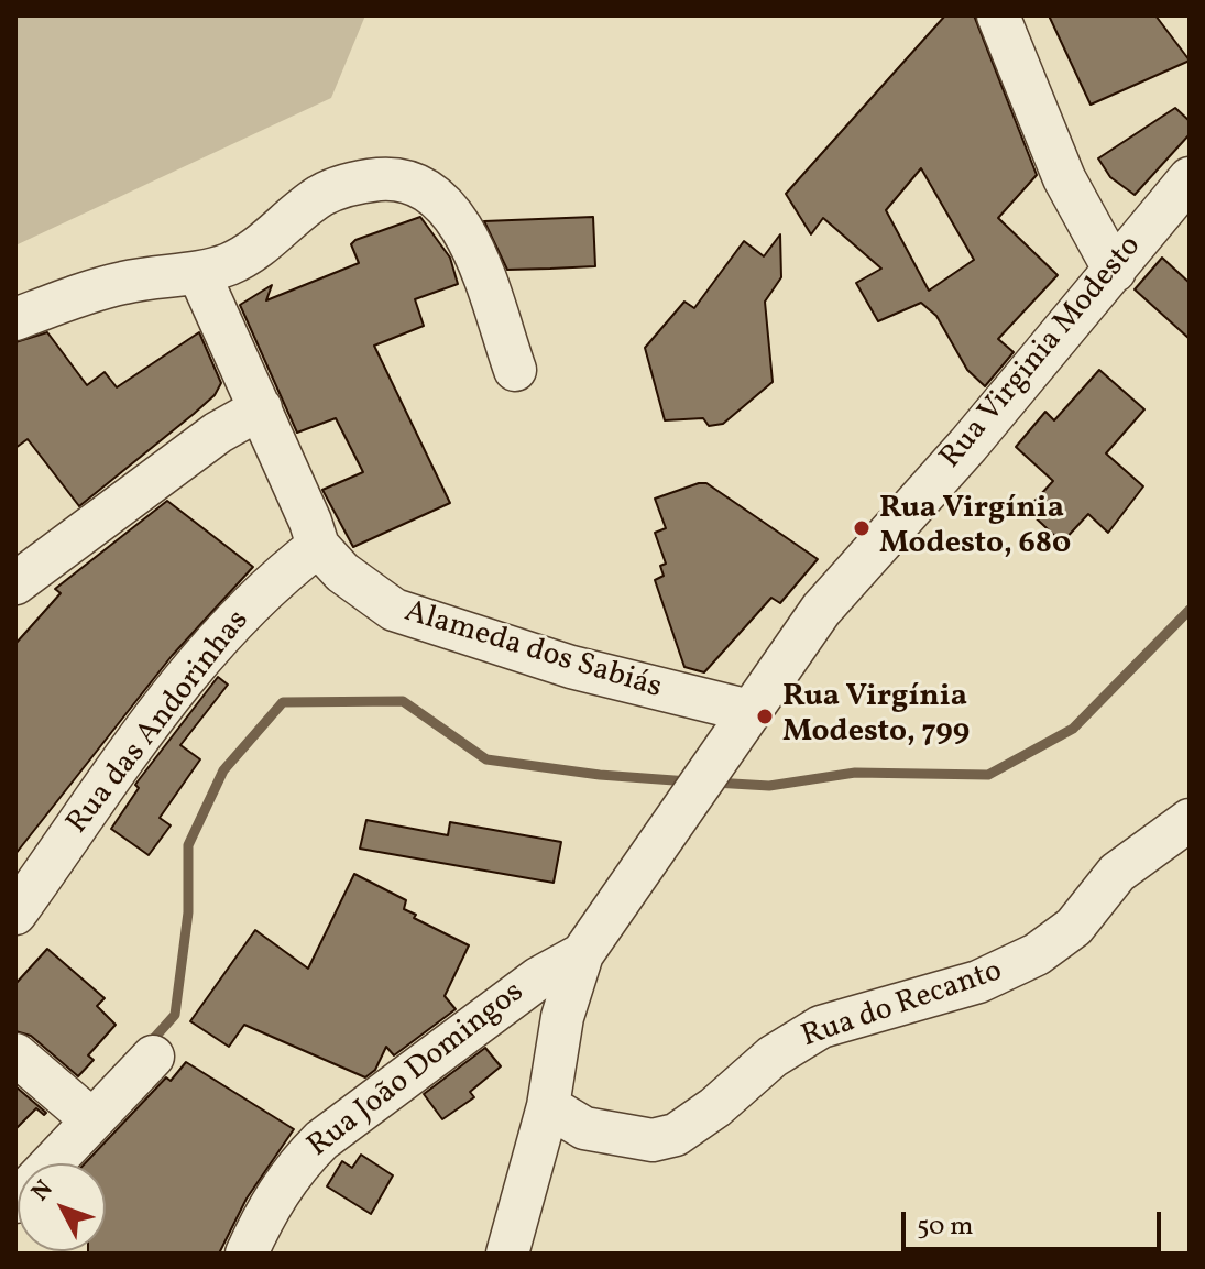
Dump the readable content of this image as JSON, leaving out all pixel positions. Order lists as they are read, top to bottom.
{
  "streets": {
    "street": [
      "Rua Virginia Modesto",
      "Alameda dos Sabiás",
      "Rua das Andorinhas",
      "Rua do Recanto",
      "Rua João Domingos"
    ]
  },
  "crossings": [
    ["Rua Virginia Modesto", "Alameda dos Sabiás"],
    ["Rua Virginia Modesto", "Rua João Domingos"],
    ["Alameda dos Sabiás", "Rua das Andorinhas"]
  ],
  "places": ["Rua Virgínia Modesto, 680", "Rua Virgínia Modesto, 799"],
  "scale_bar": "50 m",
  "north": "top left"
}
